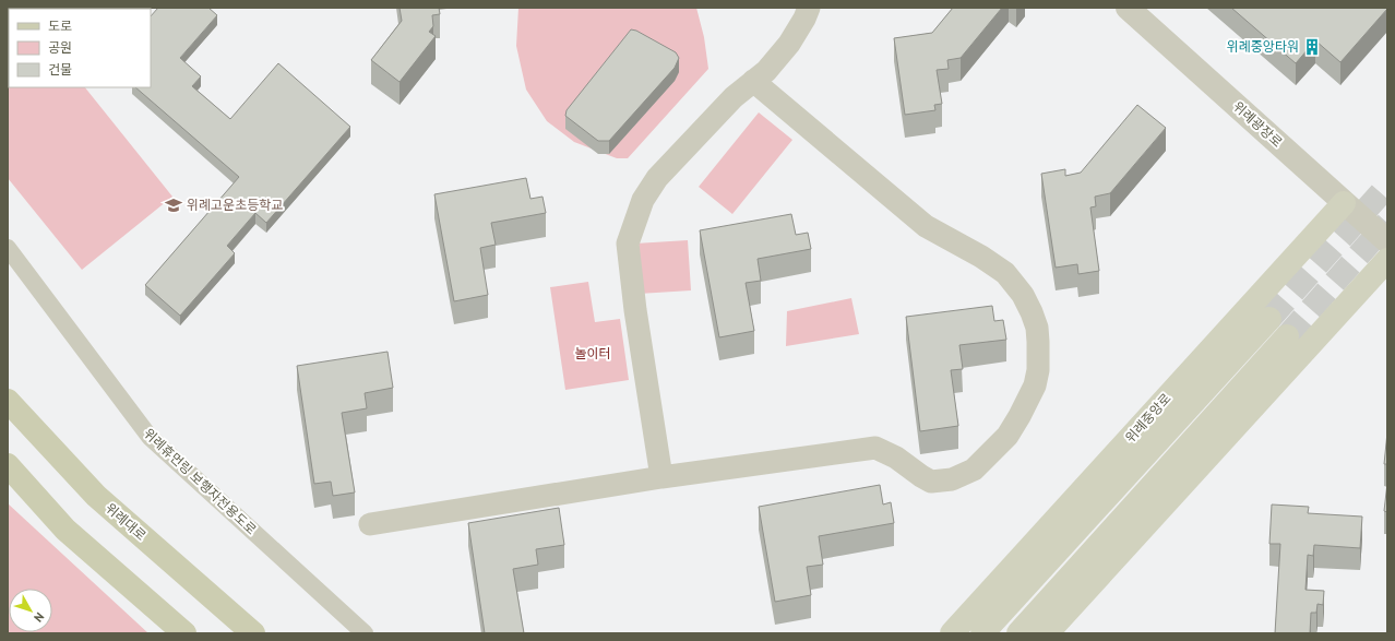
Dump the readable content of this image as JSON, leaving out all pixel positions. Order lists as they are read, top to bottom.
{
  "streets": {
    "main road": ["위례중앙로", "위례대로"],
    "street": ["위례광장로", "위례휴먼링 보행자전용도로"]
  },
  "crossings": [
    ["위례광장로", "위례중앙로"]
  ],
  "parks": ["놀이터"],
  "places": {
    "building": ["위례중앙타워"],
    "school or university": ["위례고운초등학교"]
  },
  "legend": ["도로", "공원", "건물"],
  "north": "bottom right"
}
